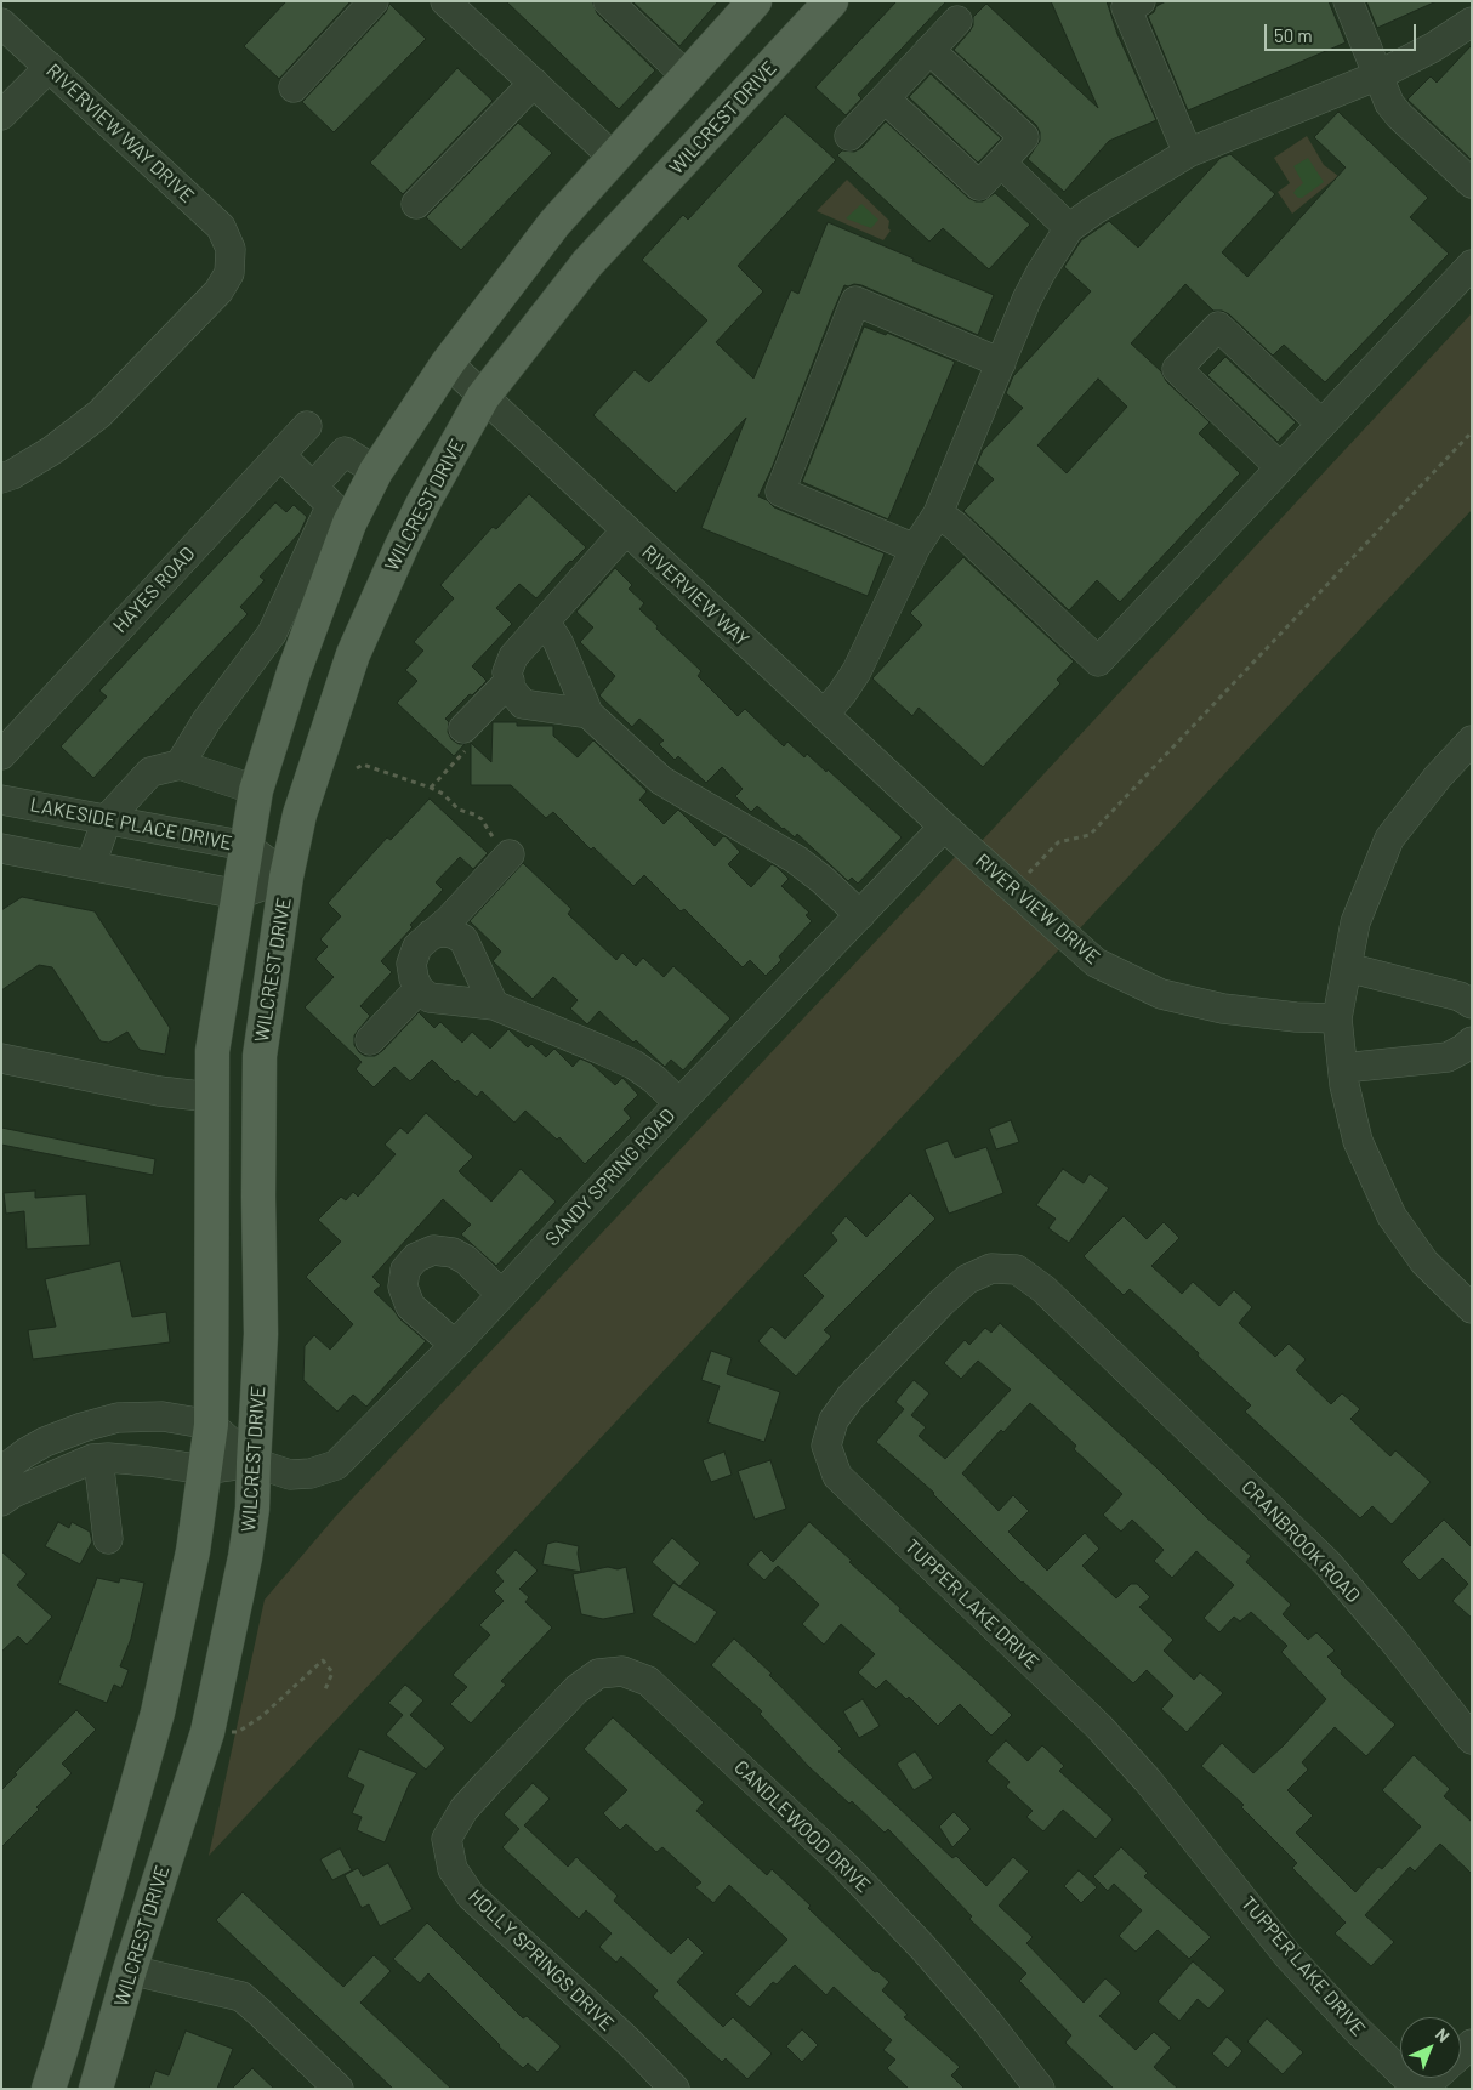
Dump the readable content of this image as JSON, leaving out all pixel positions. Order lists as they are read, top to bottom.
{
  "streets": {
    "main road": ["WILCREST DRIVE"],
    "street": [
      "RIVERVIEW WAY DRIVE",
      "HAYES ROAD",
      "RIVERVIEW WAY",
      "LAKESIDE PLACE DRIVE",
      "RIVER VIEW DRIVE",
      "SANDY SPRING ROAD",
      "CRANBROOK ROAD",
      "TUPPER LAKE DRIVE",
      "CANDLEWOOD DRIVE",
      "HOLLY SPRINGS DRIVE"
    ]
  },
  "crossings": [
    ["WILCREST DRIVE", "RIVERVIEW WAY"],
    ["WILCREST DRIVE", "LAKESIDE PLACE DRIVE"],
    ["WILCREST DRIVE", "SANDY SPRING ROAD"],
    ["RIVERVIEW WAY", "RIVER VIEW DRIVE"],
    ["RIVERVIEW WAY", "SANDY SPRING ROAD"],
    ["RIVER VIEW DRIVE", "SANDY SPRING ROAD"],
    ["CRANBROOK ROAD", "TUPPER LAKE DRIVE"],
    ["CANDLEWOOD DRIVE", "HOLLY SPRINGS DRIVE"]
  ],
  "scale_bar": "50 m",
  "north": "top right"
}
